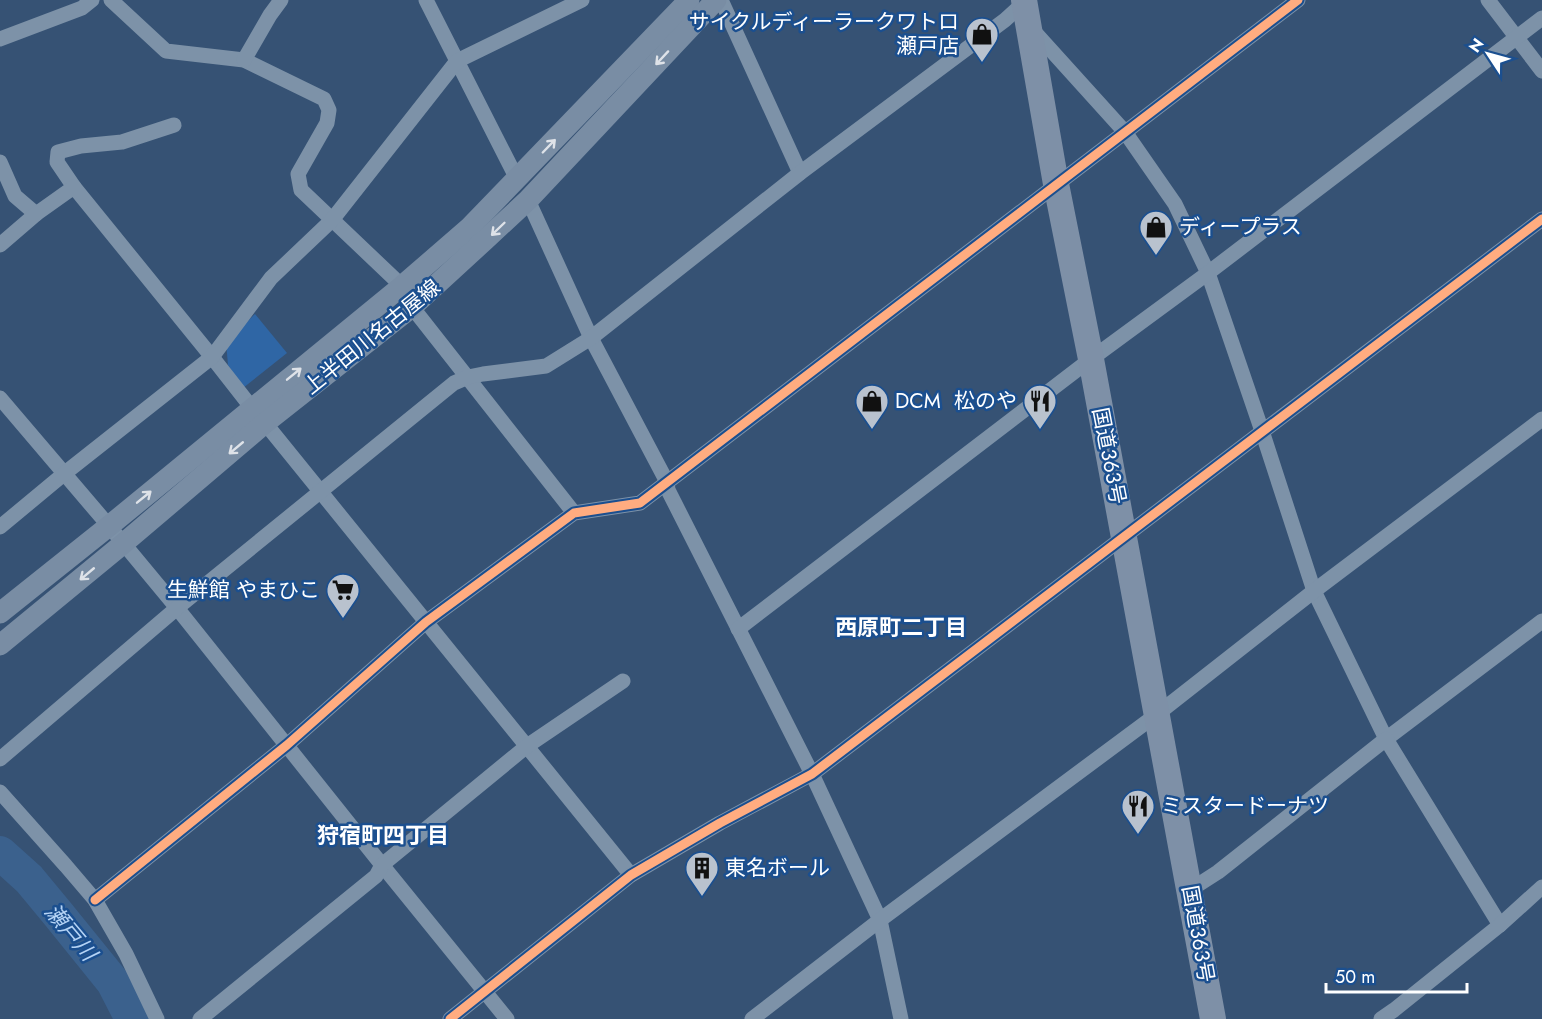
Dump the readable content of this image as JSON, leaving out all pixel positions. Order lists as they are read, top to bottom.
{
  "streets": {
    "highway": ["国道363号"],
    "main road": ["上半田川名古屋線"]
  },
  "districts": ["西原町二丁目", "狩宿町四丁目"],
  "water": ["瀬戸川"],
  "places": {
    "shop": ["サイクルディーラークワトロ 瀬戸店", "ディープラス", "DCM"],
    "restaurant": ["松のや", "ミスタードーナツ"],
    "supermarket": ["生鮮館 やまひこ"],
    "building": ["東名ボール"]
  },
  "scale_bar": "50 m",
  "north": "top left"
}
